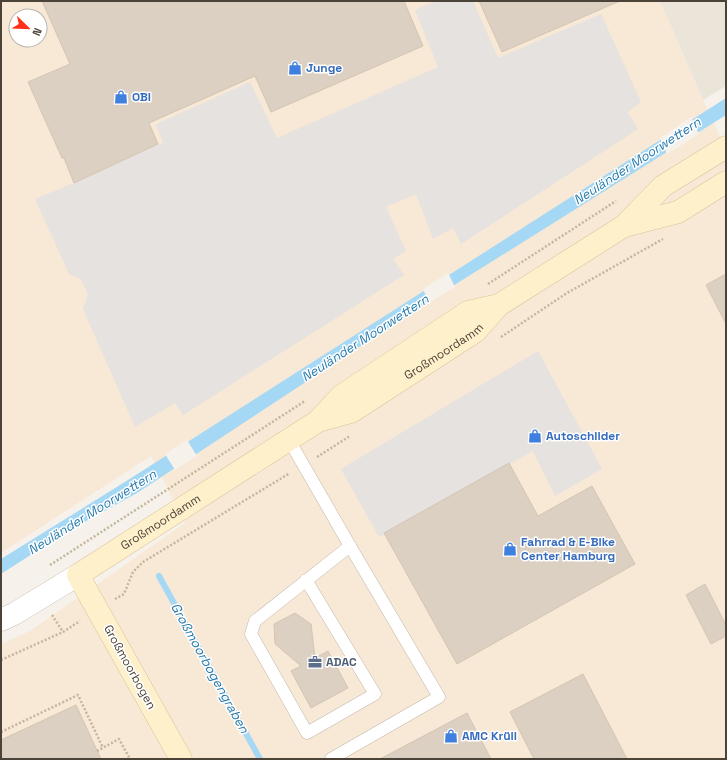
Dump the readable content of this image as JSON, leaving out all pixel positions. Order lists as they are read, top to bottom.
{
  "streets": {
    "main road": ["Großmoordamm", "Großmoorbogen"]
  },
  "crossings": [
    ["Großmoordamm", "Großmoorbogen"]
  ],
  "water": ["Neuländer Moorwettern", "Großmoorbogengraben"],
  "places": {
    "shop": [
      "Junge",
      "OBI",
      "Autoschilder",
      "Fahrrad & E-Bike Center Hamburg",
      "AMC Krüll"
    ],
    "office": ["ADAC"]
  },
  "north": "bottom right"
}
